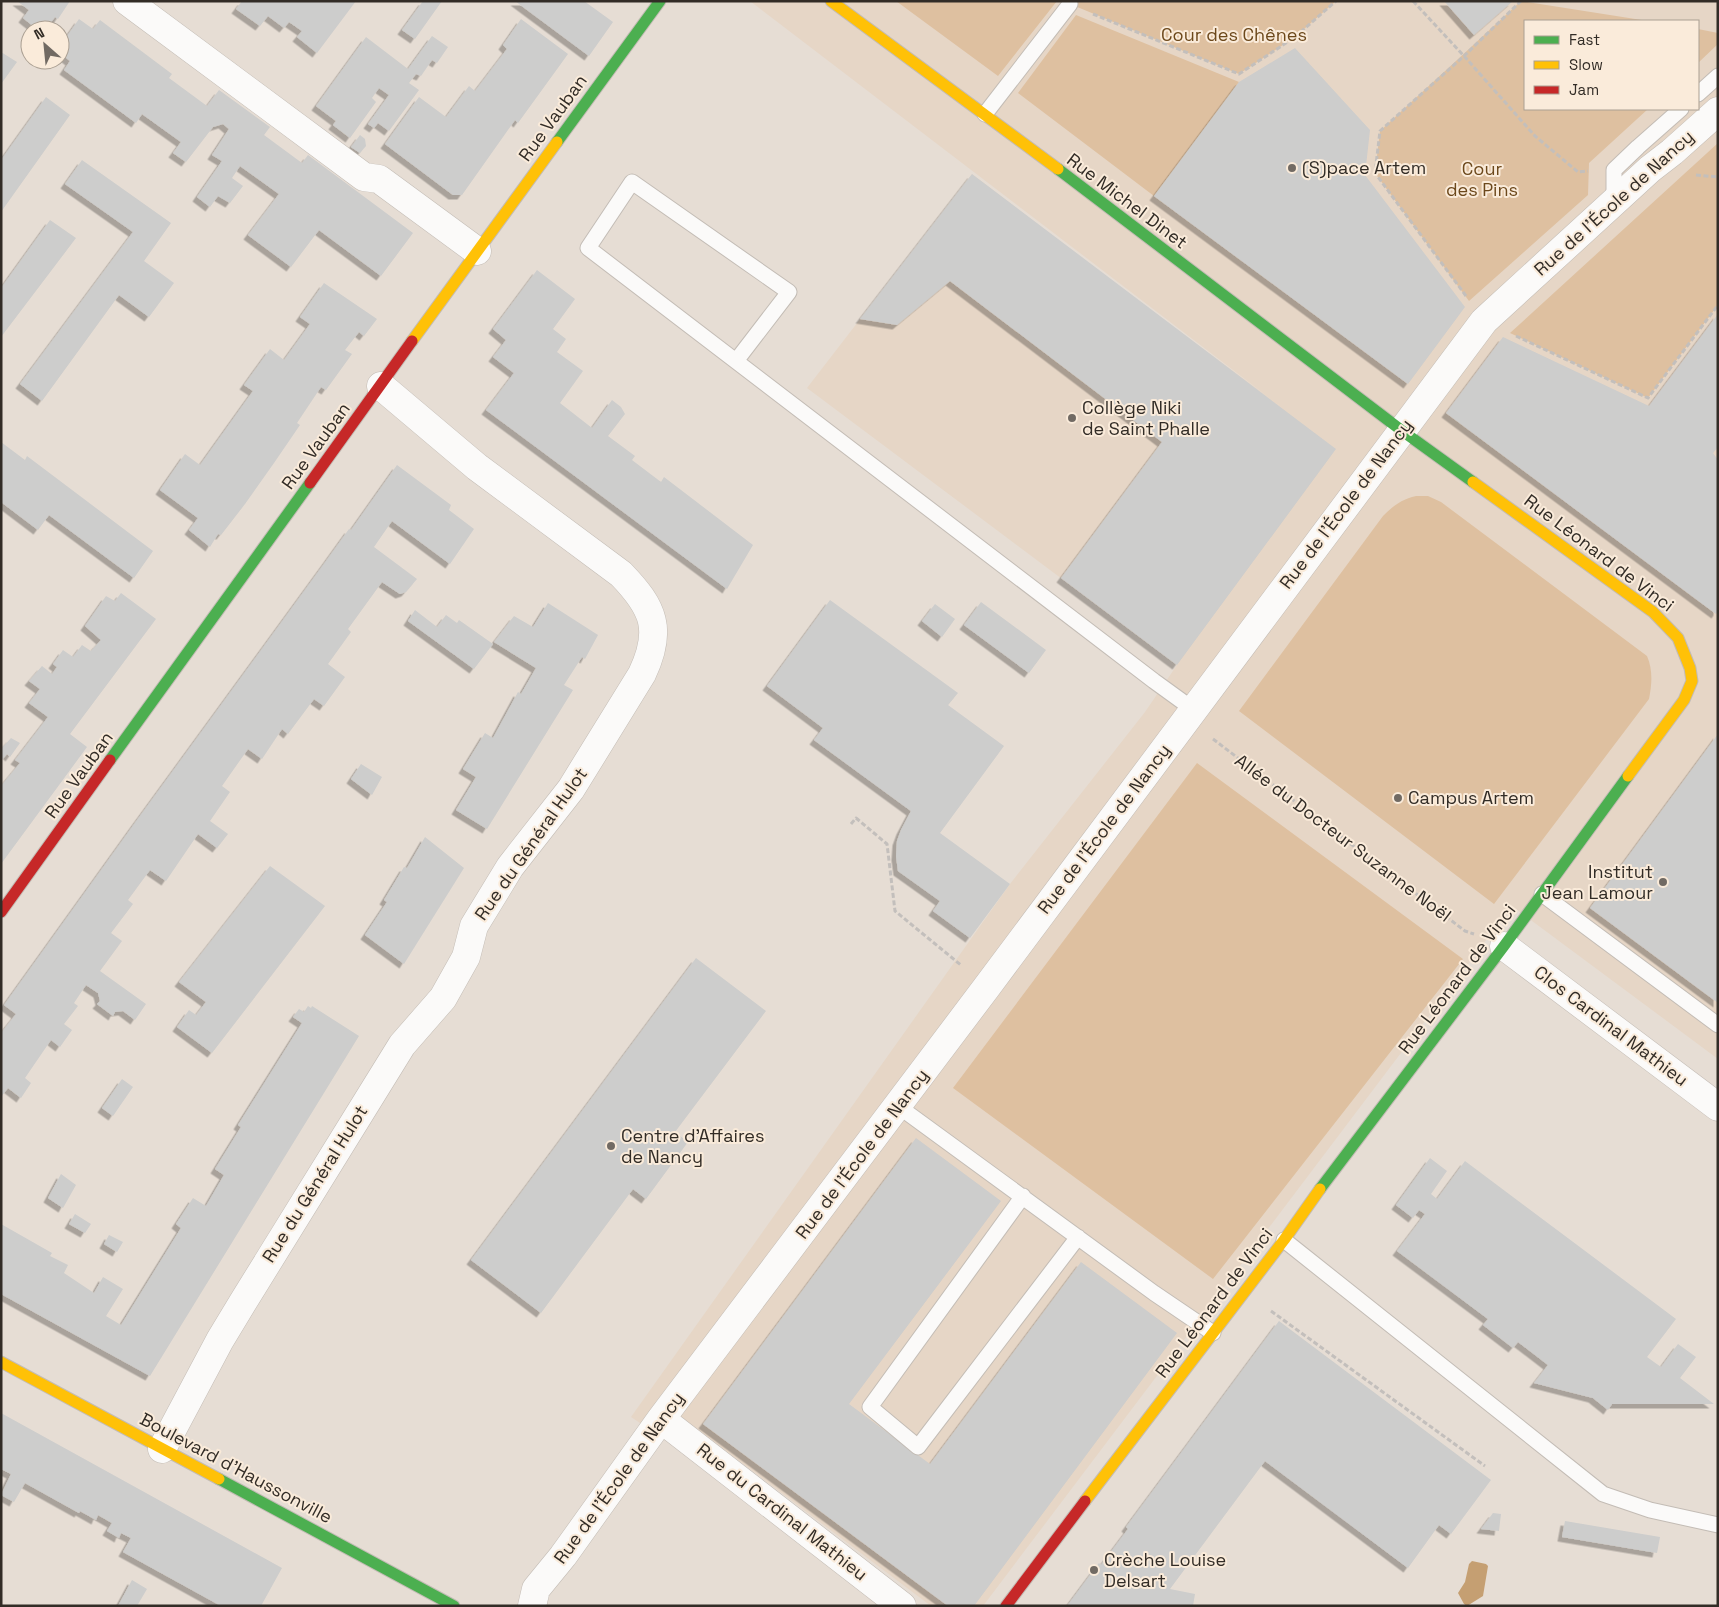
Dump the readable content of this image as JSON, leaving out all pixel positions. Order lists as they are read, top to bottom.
{
  "streets": {
    "street": [
      "Rue Vauban",
      "Rue Michel Dinet",
      "Rue de l'École de Nancy",
      "Rue Léonard de Vinci",
      "Rue du Général Hulot",
      "Clos Cardinal Mathieu",
      "Boulevard d'Haussonville",
      "Rue du Cardinal Mathieu"
    ],
    "path": ["Allée du Docteur Suzanne Noël"]
  },
  "crossings": [
    ["Rue Vauban", "Rue du Général Hulot"],
    ["Rue Michel Dinet", "Rue de l'École de Nancy"],
    ["Rue Michel Dinet", "Rue Léonard de Vinci"],
    ["Rue de l'École de Nancy", "Rue Léonard de Vinci"],
    ["Rue de l'École de Nancy", "Allée du Docteur Suzanne Noël"],
    ["Rue de l'École de Nancy", "Rue du Cardinal Mathieu"],
    ["Rue Léonard de Vinci", "Allée du Docteur Suzanne Noël"],
    ["Rue Léonard de Vinci", "Clos Cardinal Mathieu"],
    ["Allée du Docteur Suzanne Noël", "Clos Cardinal Mathieu"],
    ["Rue du Général Hulot", "Boulevard d'Haussonville"]
  ],
  "parks": ["Cour des Chênes", "Cour des Pins"],
  "places": [
    "(S)pace Artem",
    "Collège Niki de Saint Phalle",
    "Campus Artem",
    "Institut Jean Lamour",
    "Centre d'Affaires de Nancy",
    "Crèche Louise Delsart"
  ],
  "legend": ["Fast", "Slow", "Jam"],
  "north": "top left"
}
